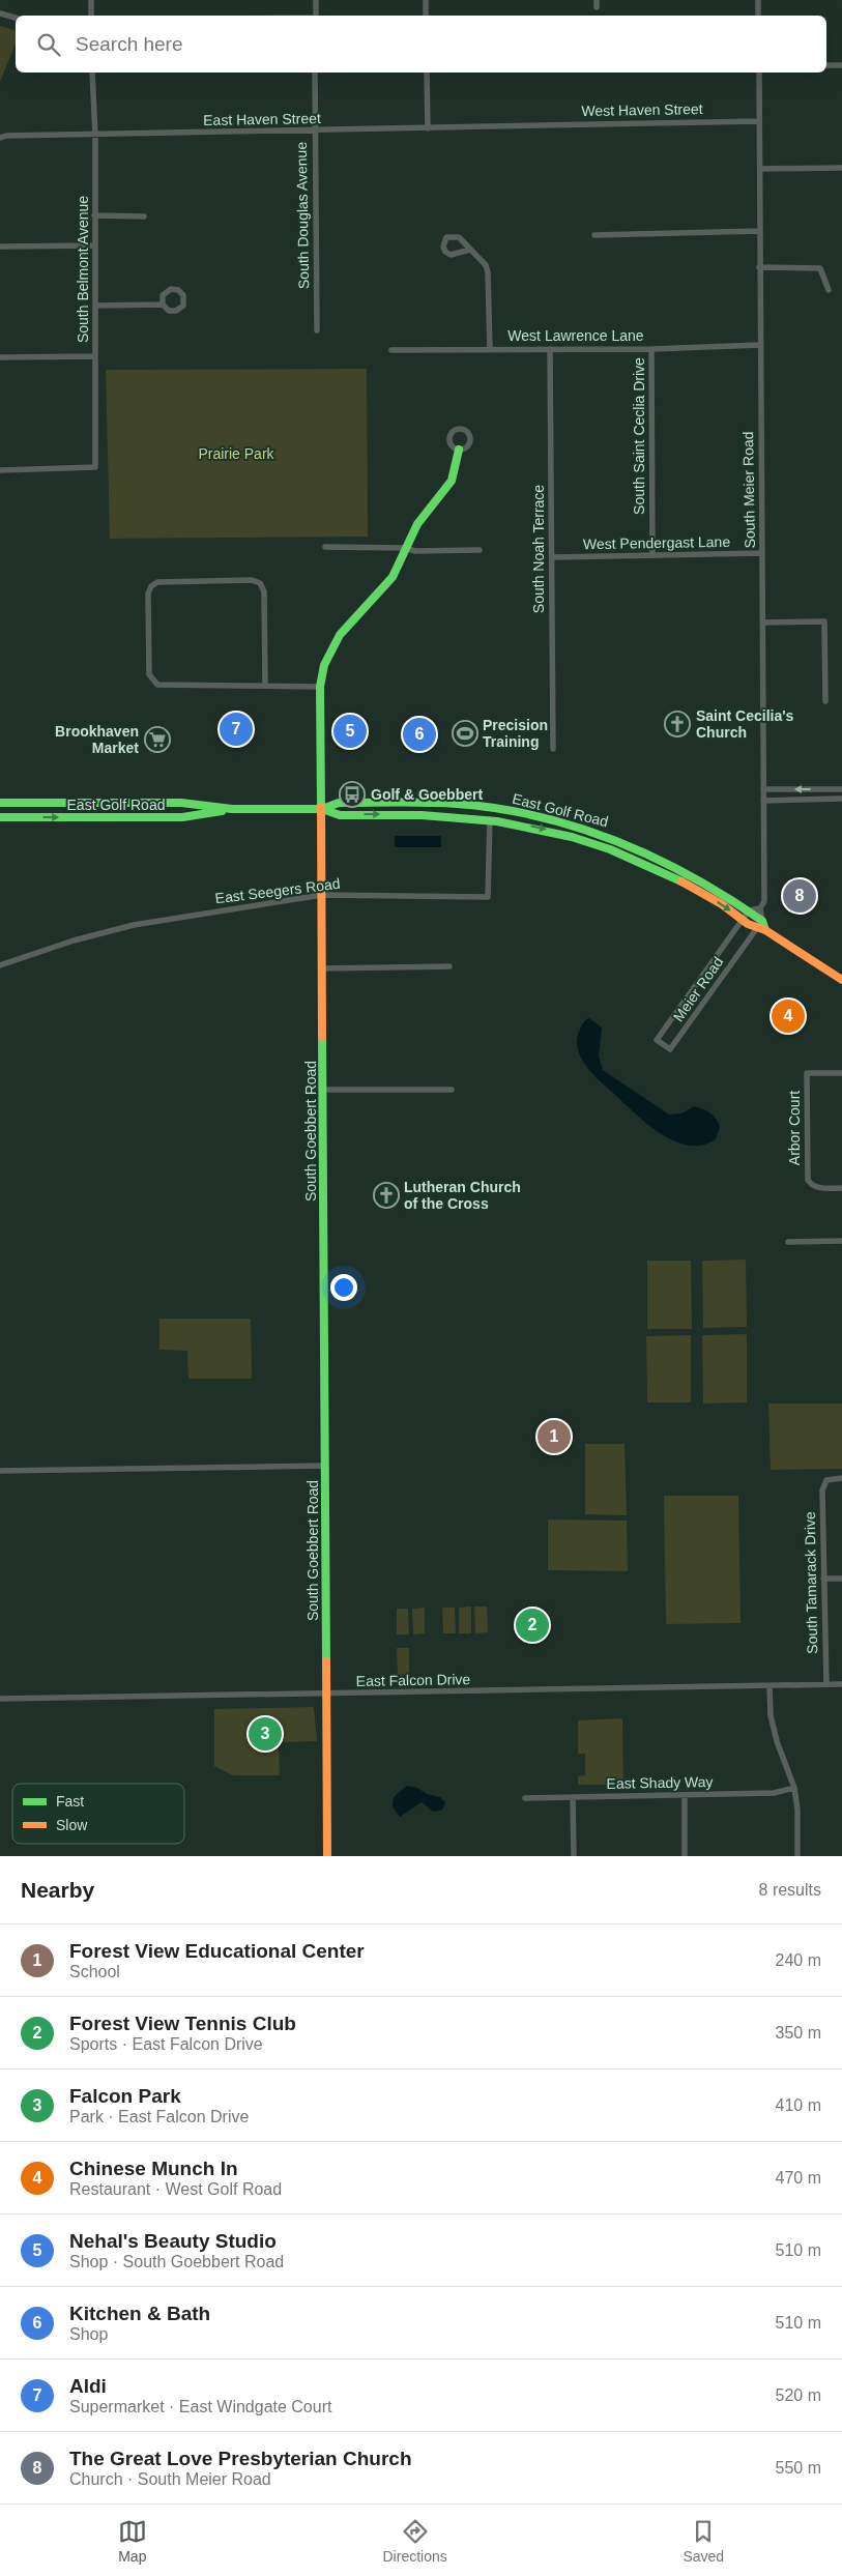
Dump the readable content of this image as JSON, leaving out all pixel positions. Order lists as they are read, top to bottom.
{
  "streets": {
    "main road": ["East Golf Road", "South Goebbert Road"],
    "street": [
      "West Haven Street",
      "East Haven Street",
      "South Douglas Avenue",
      "South Belmont Avenue",
      "West Lawrence Lane",
      "South Saint Ceclia Drive",
      "South Meier Road",
      "West Pendergast Lane",
      "South Noah Terrace",
      "East Seegers Road",
      "Meier Road",
      "Arbor Court",
      "South Tamarack Drive",
      "East Falcon Drive",
      "East Shady Way"
    ]
  },
  "crossings": [
    ["West Haven Street", "East Haven Street"],
    ["West Haven Street", "South Meier Road"],
    ["East Haven Street", "South Douglas Avenue"],
    ["East Haven Street", "South Belmont Avenue"],
    ["West Lawrence Lane", "South Saint Ceclia Drive"],
    ["West Lawrence Lane", "South Meier Road"],
    ["West Lawrence Lane", "South Noah Terrace"],
    ["South Saint Ceclia Drive", "West Pendergast Lane"],
    ["South Meier Road", "West Pendergast Lane"],
    ["South Meier Road", "East Golf Road"],
    ["West Pendergast Lane", "South Noah Terrace"],
    ["East Golf Road", "East Seegers Road"],
    ["East Golf Road", "Meier Road"],
    ["East Golf Road", "South Goebbert Road"],
    ["East Seegers Road", "South Goebbert Road"],
    ["South Goebbert Road", "East Falcon Drive"],
    ["South Tamarack Drive", "East Falcon Drive"]
  ],
  "parks": ["Prairie Park"],
  "places": {
    "church": ["Saint Cecilia's Church", "Lutheran Church of the Cross"],
    "sports": ["Precision Training"],
    "supermarket": ["Brookhaven Market"],
    "bus stop": ["Golf & Goebbert"]
  },
  "legend": ["Fast", "Slow"],
  "page": {
    "search": "Search here",
    "pins": [
      "7",
      "5",
      "6",
      "8",
      "4",
      "1",
      "2",
      "3"
    ],
    "heading": ["Nearby", "8 results"],
    "list": [
      {
        "mark": "1",
        "name": "Forest View Educational Center",
        "note": "School",
        "value": "240 m"
      },
      {
        "mark": "2",
        "name": "Forest View Tennis Club",
        "note": "Sports · East Falcon Drive",
        "value": "350 m"
      },
      {
        "mark": "3",
        "name": "Falcon Park",
        "note": "Park · East Falcon Drive",
        "value": "410 m"
      },
      {
        "mark": "4",
        "name": "Chinese Munch In",
        "note": "Restaurant · West Golf Road",
        "value": "470 m"
      },
      {
        "mark": "5",
        "name": "Nehal's Beauty Studio",
        "note": "Shop · South Goebbert Road",
        "value": "510 m"
      },
      {
        "mark": "6",
        "name": "Kitchen & Bath",
        "note": "Shop",
        "value": "510 m"
      },
      {
        "mark": "7",
        "name": "Aldi",
        "note": "Supermarket · East Windgate Court",
        "value": "520 m"
      },
      {
        "mark": "8",
        "name": "The Great Love Presbyterian Church",
        "note": "Church · South Meier Road",
        "value": "550 m"
      }
    ],
    "nav": ["Map", "Directions", "Saved"]
  }
}
